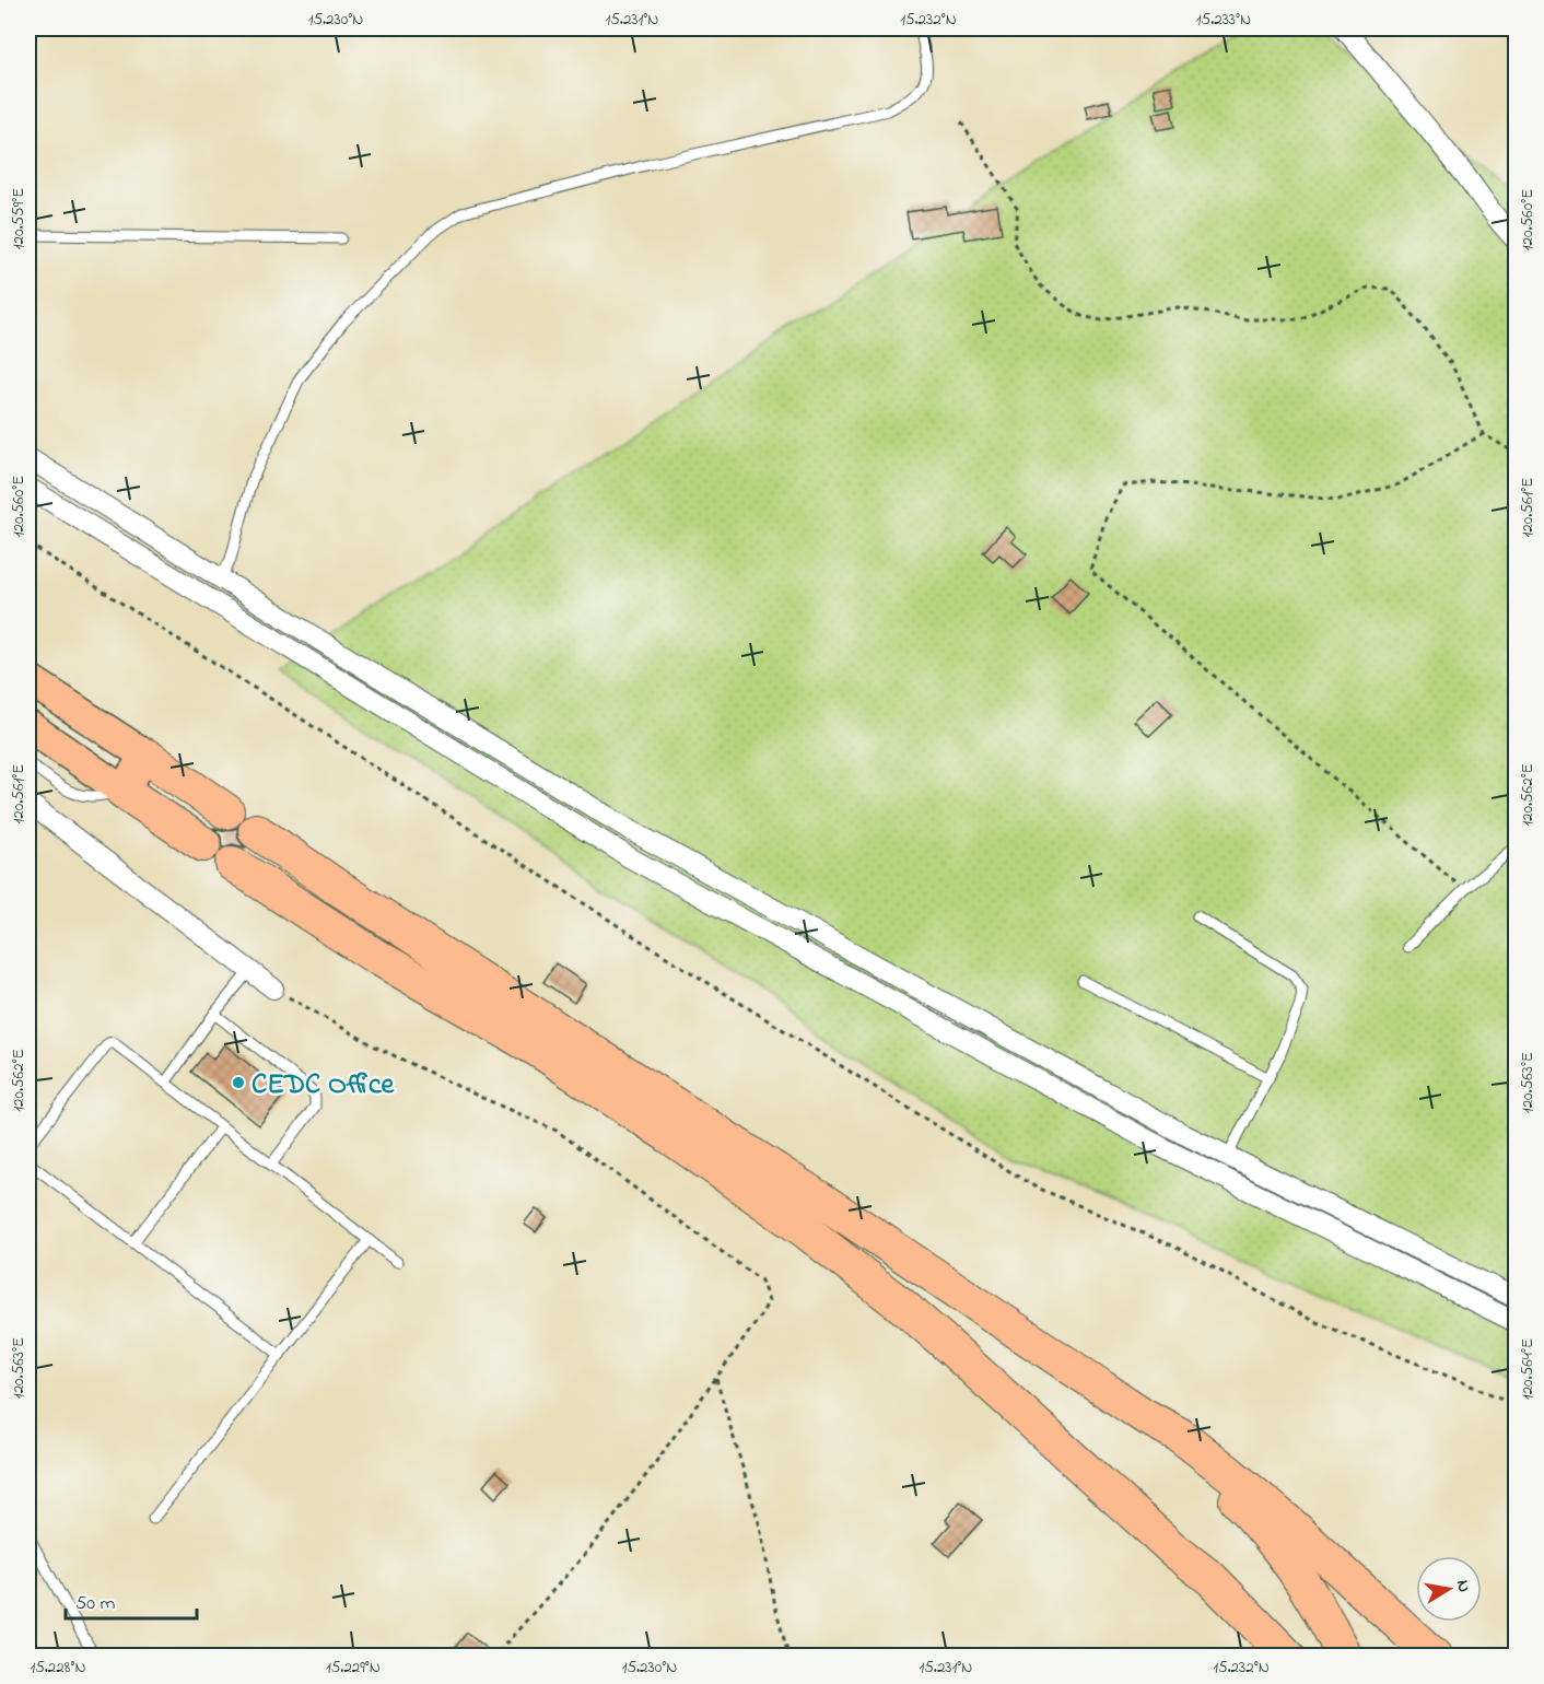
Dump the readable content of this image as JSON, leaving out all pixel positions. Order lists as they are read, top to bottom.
{
  "places": ["CEDC Office"],
  "scale_bar": "50 m",
  "north": "right",
  "coordinates": [
    "15.230°N",
    "15.231°N",
    "15.232°N",
    "15.233°N",
    "120.559°E",
    "120.560°E",
    "120.561°E",
    "120.562°E",
    "120.563°E",
    "120.564°E",
    "15.228°N",
    "15.229°N"
  ]
}
